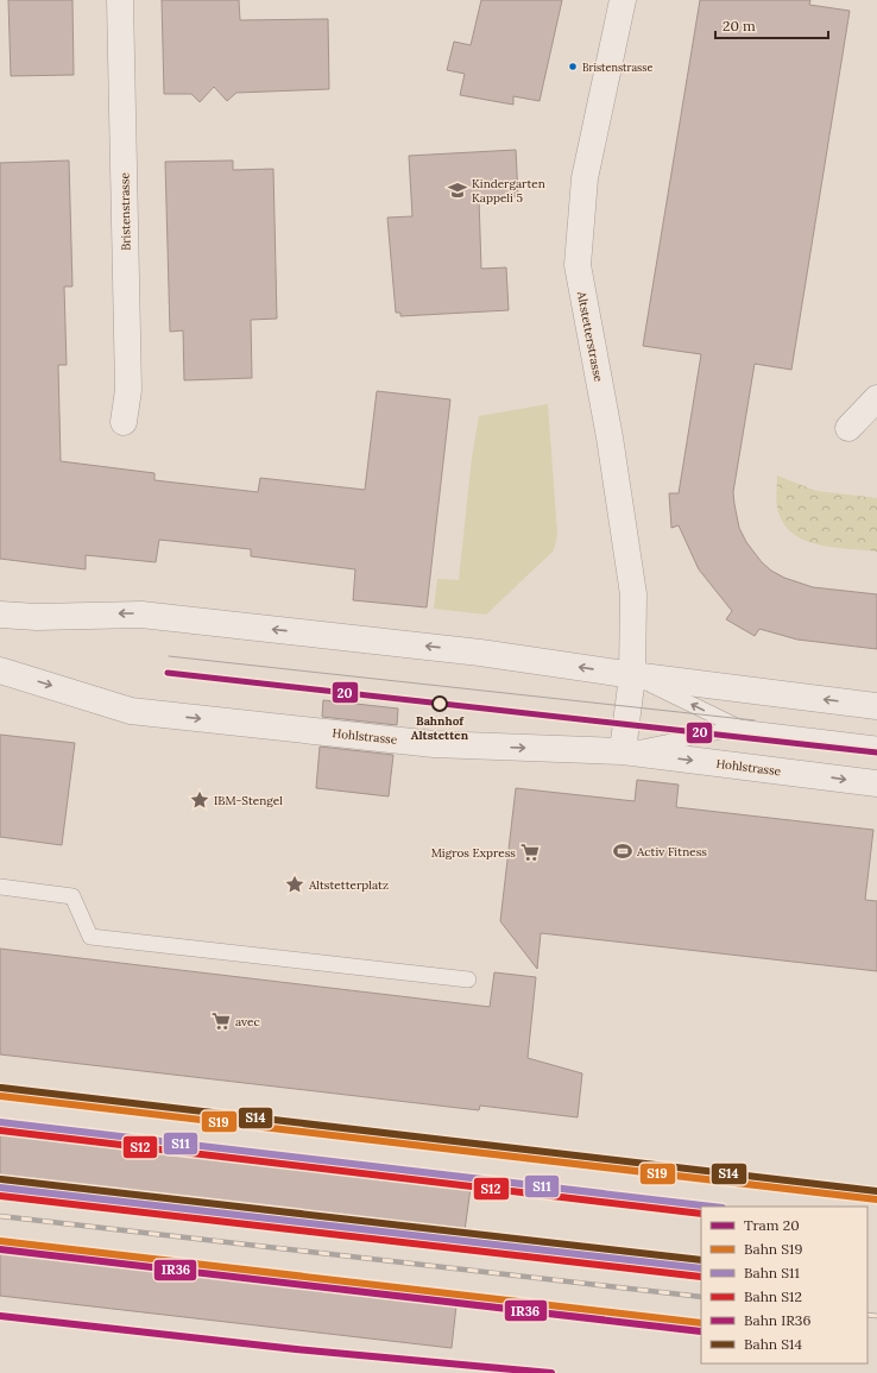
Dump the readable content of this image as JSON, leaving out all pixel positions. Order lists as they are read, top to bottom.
{
  "streets": {
    "street": ["Bristenstrasse", "Altstetterstrasse", "Hohlstrasse"]
  },
  "crossings": [
    ["Altstetterstrasse", "Hohlstrasse"]
  ],
  "places": {
    "other": ["Bristenstrasse", "Bahnhof Altstetten"],
    "school or university": ["Kindergarten Kappeli 5"],
    "place": ["IBM-Stengel", "Altstetterplatz"],
    "sports": ["Activ Fitness"],
    "supermarket": ["Migros Express", "avec"]
  },
  "lines": [
    "tram line 20",
    "rail line S14",
    "rail line S19",
    "rail line S11",
    "rail line S12",
    "rail line IR36"
  ],
  "legend": [
    "Tram 20",
    "Bahn S19",
    "Bahn S11",
    "Bahn S12",
    "Bahn IR36",
    "Bahn S14"
  ],
  "scale_bar": "20 m"
}
